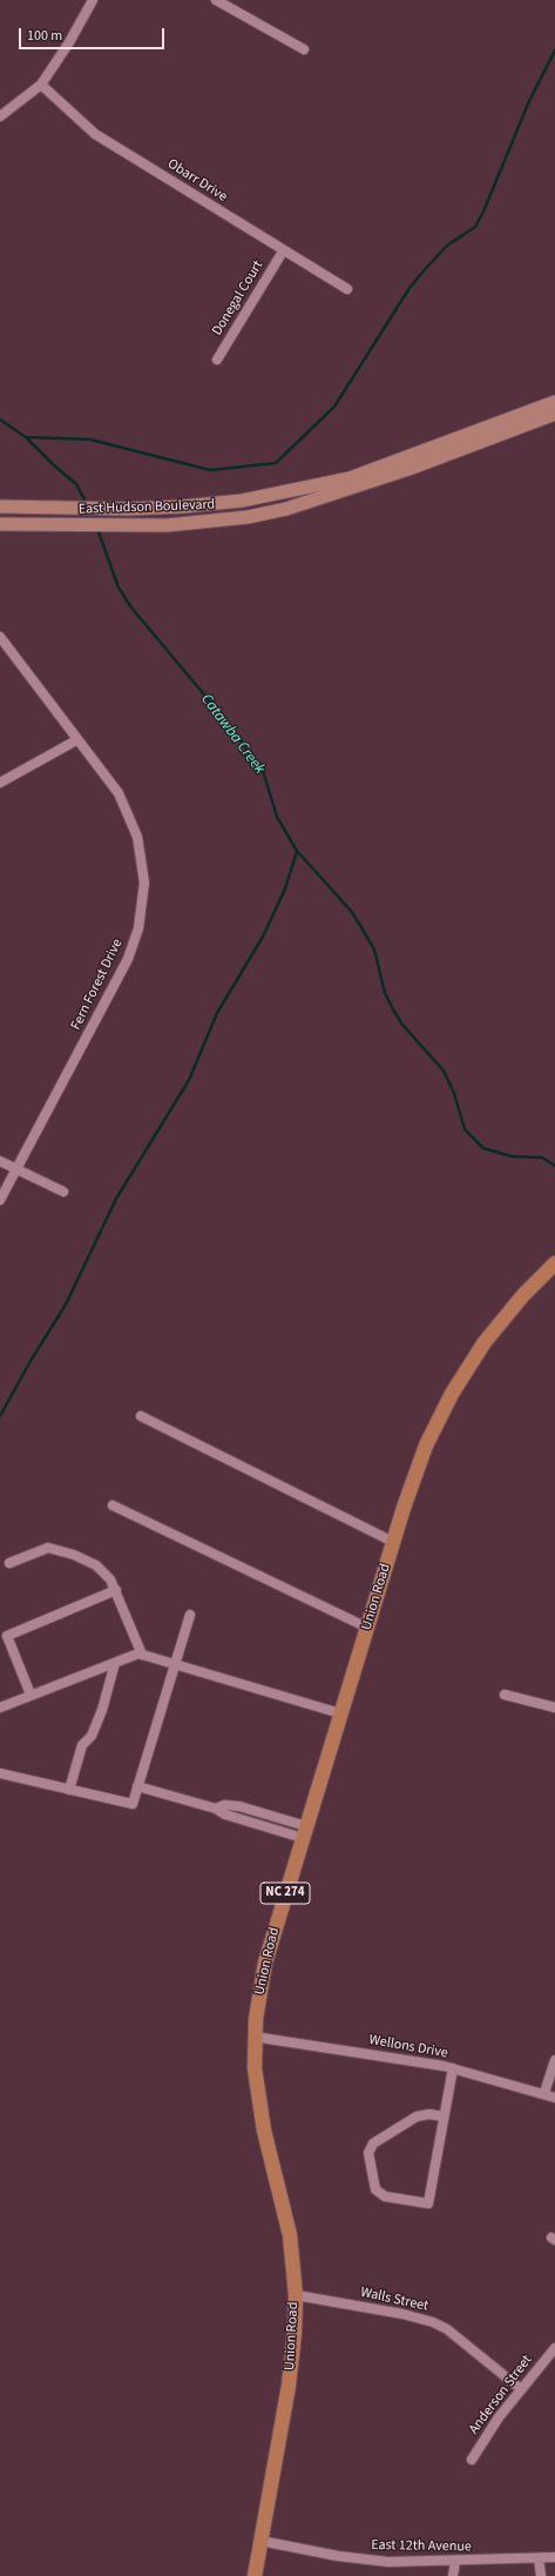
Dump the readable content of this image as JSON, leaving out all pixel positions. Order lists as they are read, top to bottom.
{
  "streets": {
    "main road": ["East Hudson Boulevard", "Union Road", "NC 274"],
    "street": [
      "Obarr Drive",
      "Donegal Court",
      "Fern Forest Drive",
      "Wellons Drive",
      "Walls Street",
      "Anderson Street",
      "East 12th Avenue"
    ]
  },
  "crossings": [
    ["Obarr Drive", "Donegal Court"],
    ["Union Road", "Wellons Drive"],
    ["Union Road", "Walls Street"],
    ["Union Road", "East 12th Avenue"],
    ["Walls Street", "Anderson Street"]
  ],
  "water": ["Catawba Creek"],
  "scale_bar": "100 m"
}
